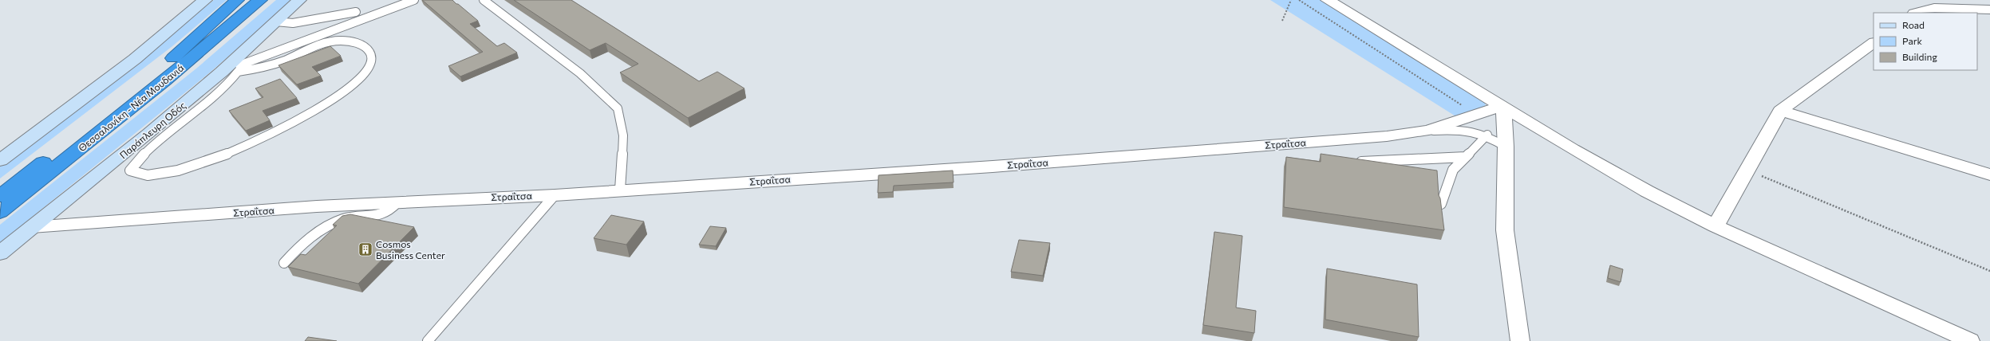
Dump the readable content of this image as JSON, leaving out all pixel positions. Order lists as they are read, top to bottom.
{
  "streets": {
    "highway": ["Θεσσαλονίκη - Νέα Μουδανιά"],
    "street": ["Παράπλευρη Οδός", "Στραΐτσα"]
  },
  "crossings": [
    ["Παράπλευρη Οδός", "Στραΐτσα"]
  ],
  "places": {
    "building": ["Cosmos Business Center"]
  },
  "legend": ["Road", "Park", "Building"]
}
